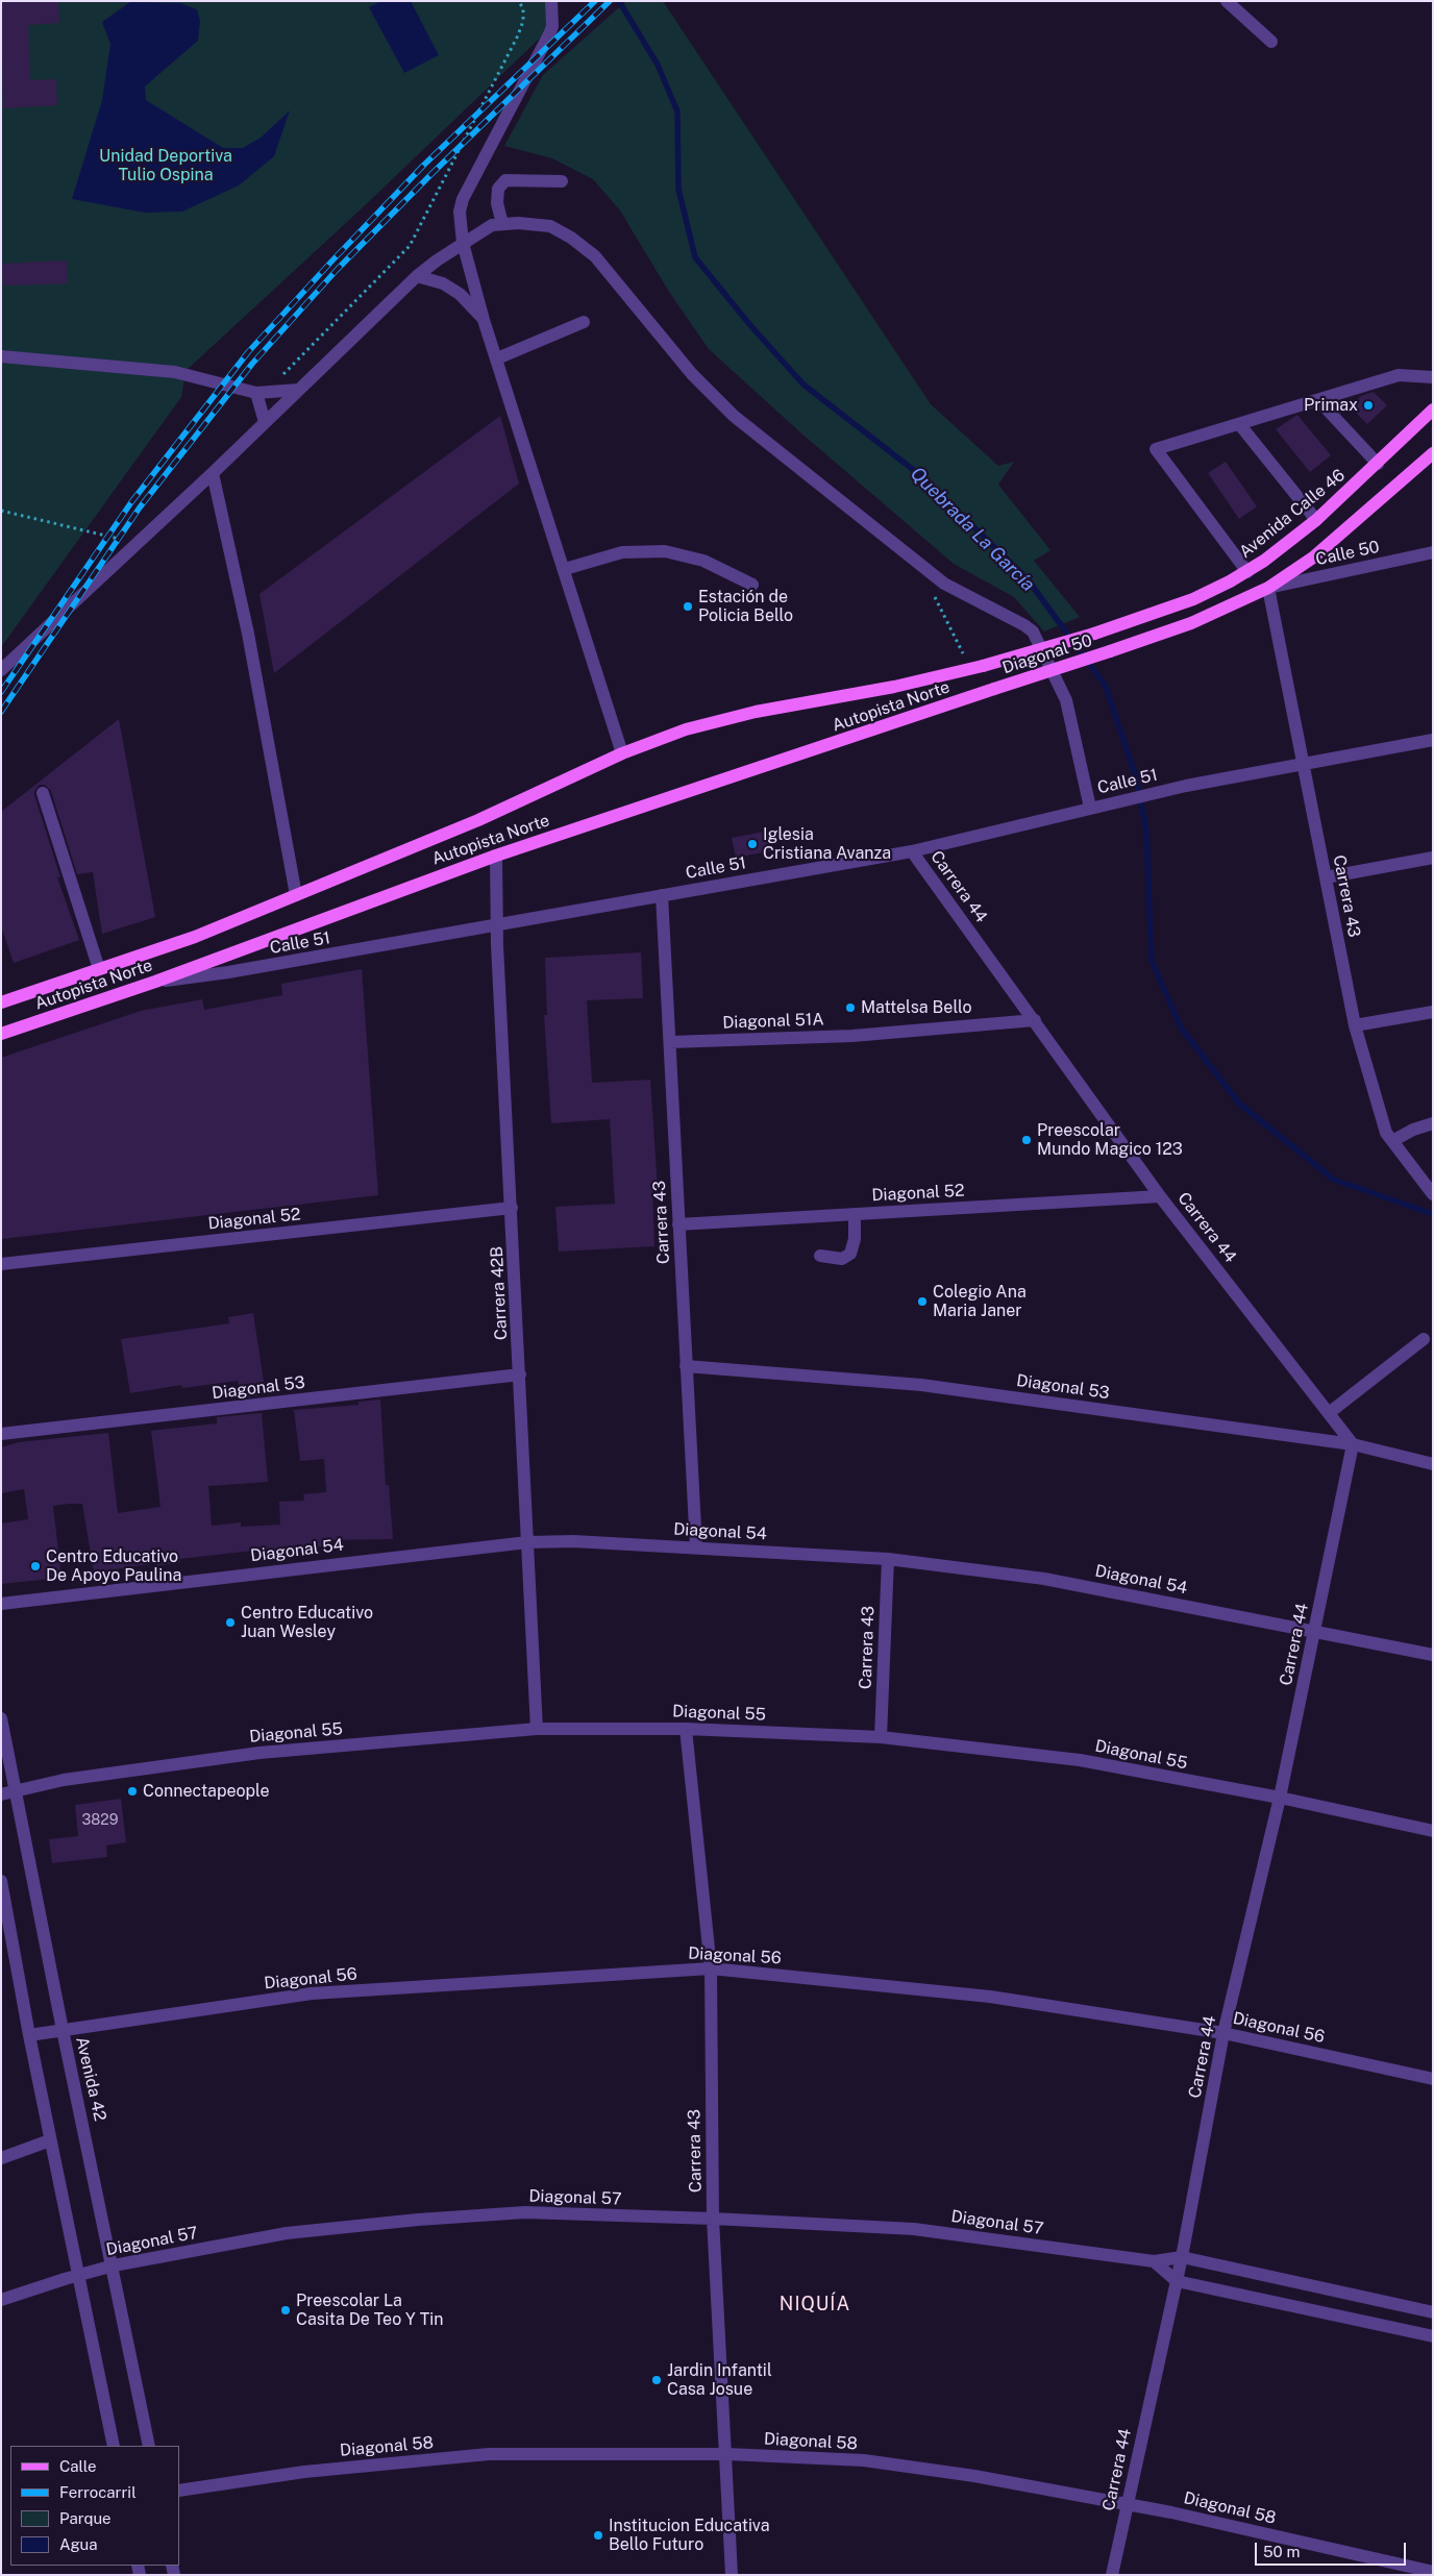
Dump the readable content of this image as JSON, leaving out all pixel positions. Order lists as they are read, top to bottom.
{
  "streets": {
    "main road": ["Avenida Calle 46", "Diagonal 50", "Autopista Norte"],
    "street": [
      "Calle 50",
      "Calle 51",
      "Carrera 44",
      "Carrera 43",
      "Diagonal 51A",
      "Diagonal 52",
      "Carrera 42B",
      "Diagonal 53",
      "Diagonal 54",
      "Diagonal 55",
      "Diagonal 56",
      "Avenida 42",
      "Diagonal 57",
      "Diagonal 58"
    ]
  },
  "crossings": [
    ["Avenida Calle 46", "Diagonal 50"],
    ["Calle 50", "Diagonal 50"],
    ["Calle 50", "Carrera 43"],
    ["Diagonal 50", "Autopista Norte"],
    ["Diagonal 50", "Carrera 43"],
    ["Autopista Norte", "Calle 51"],
    ["Autopista Norte", "Carrera 42B"],
    ["Calle 51", "Carrera 44"],
    ["Calle 51", "Carrera 43"],
    ["Calle 51", "Carrera 42B"],
    ["Carrera 44", "Diagonal 51A"],
    ["Carrera 44", "Diagonal 52"],
    ["Carrera 44", "Diagonal 53"],
    ["Carrera 44", "Diagonal 54"],
    ["Carrera 44", "Diagonal 55"],
    ["Carrera 44", "Diagonal 56"],
    ["Carrera 44", "Diagonal 57"],
    ["Carrera 44", "Diagonal 58"],
    ["Carrera 43", "Diagonal 51A"],
    ["Carrera 43", "Diagonal 52"],
    ["Carrera 43", "Diagonal 53"],
    ["Carrera 43", "Diagonal 54"],
    ["Carrera 43", "Diagonal 55"],
    ["Carrera 43", "Diagonal 56"],
    ["Carrera 43", "Diagonal 57"],
    ["Carrera 43", "Diagonal 58"],
    ["Diagonal 52", "Carrera 42B"],
    ["Carrera 42B", "Diagonal 53"],
    ["Carrera 42B", "Diagonal 54"],
    ["Carrera 42B", "Diagonal 55"],
    ["Diagonal 55", "Avenida 42"],
    ["Diagonal 56", "Avenida 42"],
    ["Avenida 42", "Diagonal 57"]
  ],
  "districts": ["NIQUÍA"],
  "water": ["Quebrada La García"],
  "parks": ["Unidad Deportiva Tulio Ospina"],
  "places": [
    "Primax",
    "Estación de Policia Bello",
    "Iglesia Cristiana Avanza",
    "Mattelsa Bello",
    "Preescolar Mundo Magico 123",
    "Colegio Ana Maria Janer",
    "Centro Educativo De Apoyo Paulina",
    "Centro Educativo Juan Wesley",
    "Connectapeople",
    "Preescolar La Casita De Teo Y Tin",
    "Jardin Infantil Casa Josue",
    "Institucion Educativa Bello Futuro"
  ],
  "house_numbers": ["3829"],
  "legend": [
    "Calle",
    "Ferrocarril",
    "Parque",
    "Agua"
  ],
  "scale_bar": "50 m"
}
